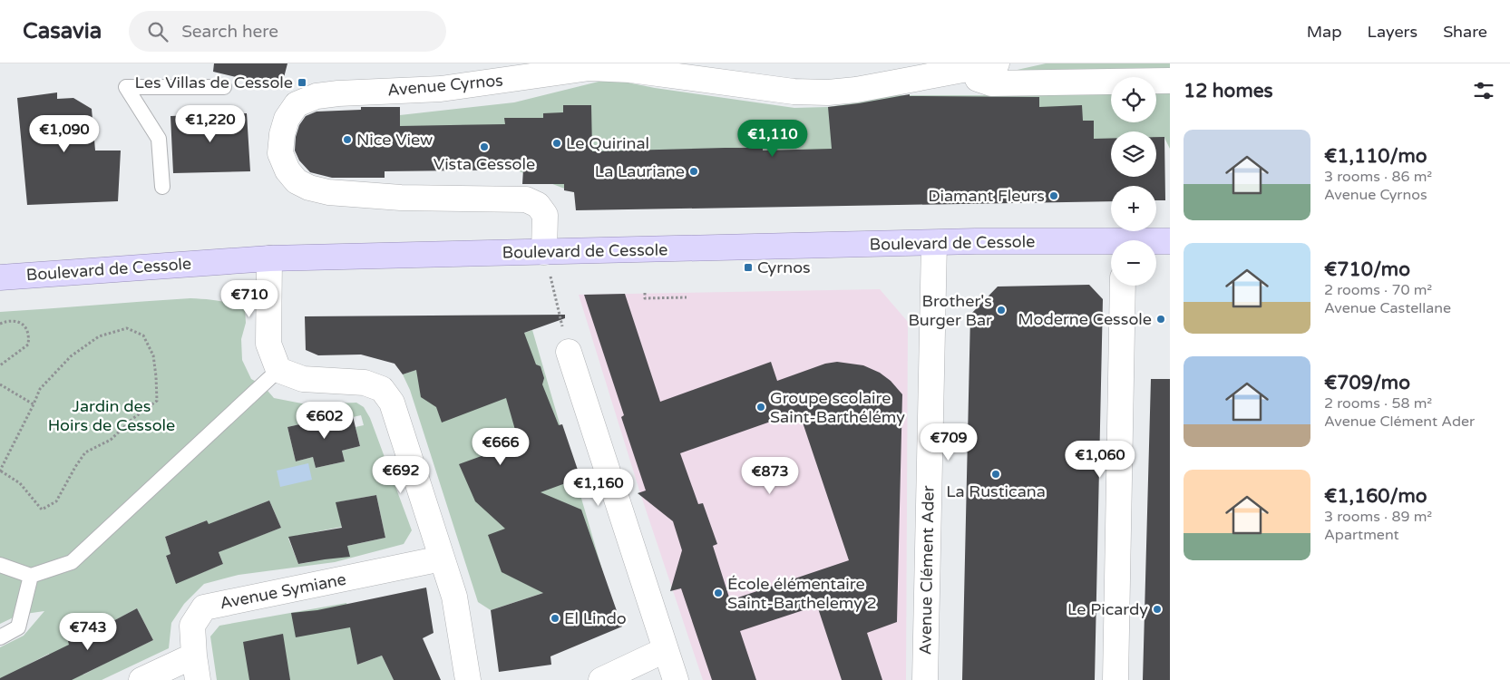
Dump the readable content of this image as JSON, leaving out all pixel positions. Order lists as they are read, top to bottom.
{
  "streets": {
    "main road": ["Boulevard de Cessole"],
    "street": ["Avenue Cyrnos", "Avenue Clément Ader", "Avenue Symiane"]
  },
  "crossings": [
    ["Avenue Cyrnos", "Boulevard de Cessole"],
    ["Boulevard de Cessole", "Avenue Clément Ader"]
  ],
  "parks": ["Jardin des Hoirs de Cessole"],
  "places": {
    "transit": ["Les Villas de Cessole", "Cyrnos"],
    "other": [
      "Nice View",
      "Le Quirinal",
      "Vista Cessole",
      "La Lauriane",
      "Diamant Fleurs",
      "Brother's Burger Bar",
      "Moderne Cessole",
      "Groupe scolaire Saint-Barthélémy",
      "La Rusticana",
      "École élémentaire Saint-Barthelemy 2",
      "Le Picardy",
      "El Lindo"
    ]
  },
  "page": {
    "header": "Casavia",
    "search": "Search here",
    "nav": ["Map", "Layers", "Share"],
    "heading": "12 homes",
    "map_buttons": ["+", "−"],
    "price": [
      "€1,220",
      "€1,090",
      "€1,110",
      "€710",
      "€602",
      "€709",
      "€666",
      "€1,060",
      "€692",
      "€873",
      "€1,160",
      "€743"
    ],
    "list": [
      {
        "name": "€1,110/mo",
        "note": "3 rooms · 86 m² · Avenue Cyrnos"
      },
      {
        "name": "€710/mo",
        "note": "2 rooms · 70 m² · Avenue Castellane"
      },
      {
        "name": "€709/mo",
        "note": "2 rooms · 58 m² · Avenue Clément Ader"
      },
      {
        "name": "€1,160/mo",
        "note": "3 rooms · 89 m² · Apartment"
      }
    ]
  }
}
